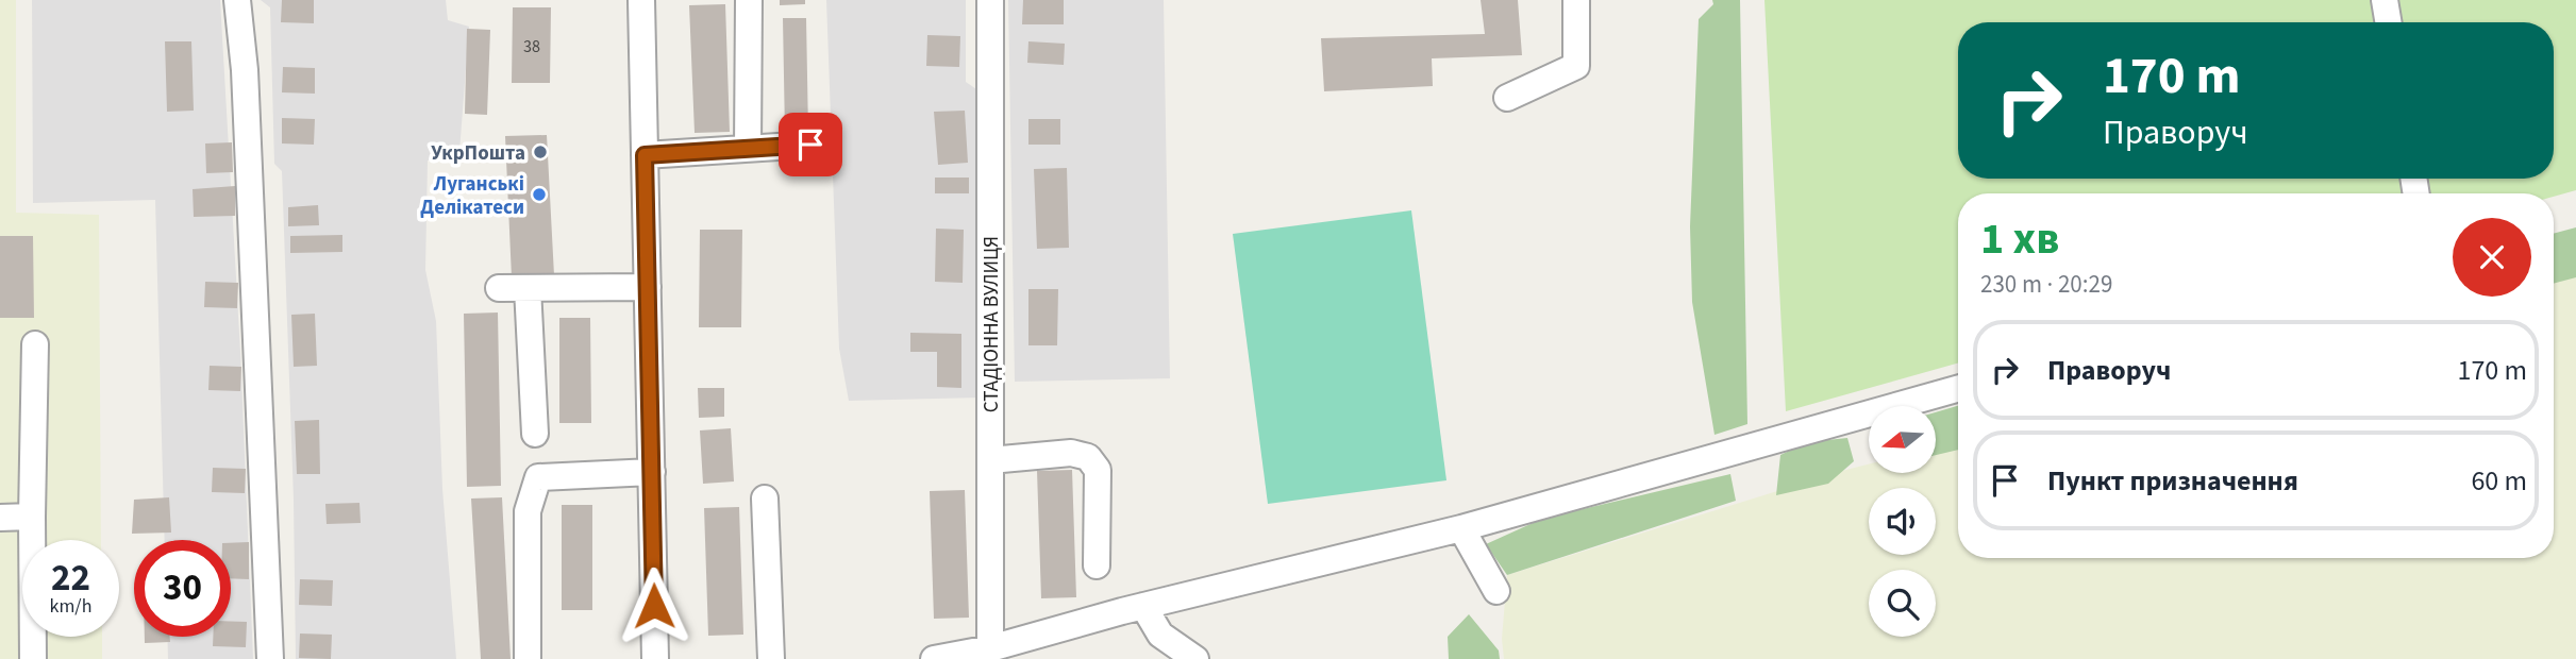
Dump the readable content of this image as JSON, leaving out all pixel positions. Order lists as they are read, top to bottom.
{
  "streets": {
    "street": ["СТАДІОННА ВУЛИЦЯ"]
  },
  "places": ["УкрПошта", "Луганські Делікатеси"],
  "house_numbers": ["38"],
  "north": "left",
  "page": {
    "turn": ["170 m", "Праворуч"],
    "heading": ["1 хв", "230 m · 20:29"],
    "list": [
      {
        "name": "Праворуч",
        "value": "170 m"
      },
      {
        "name": "Пункт призначення",
        "value": "60 m"
      }
    ],
    "speed": "22 km/h",
    "limit": "30"
  }
}
